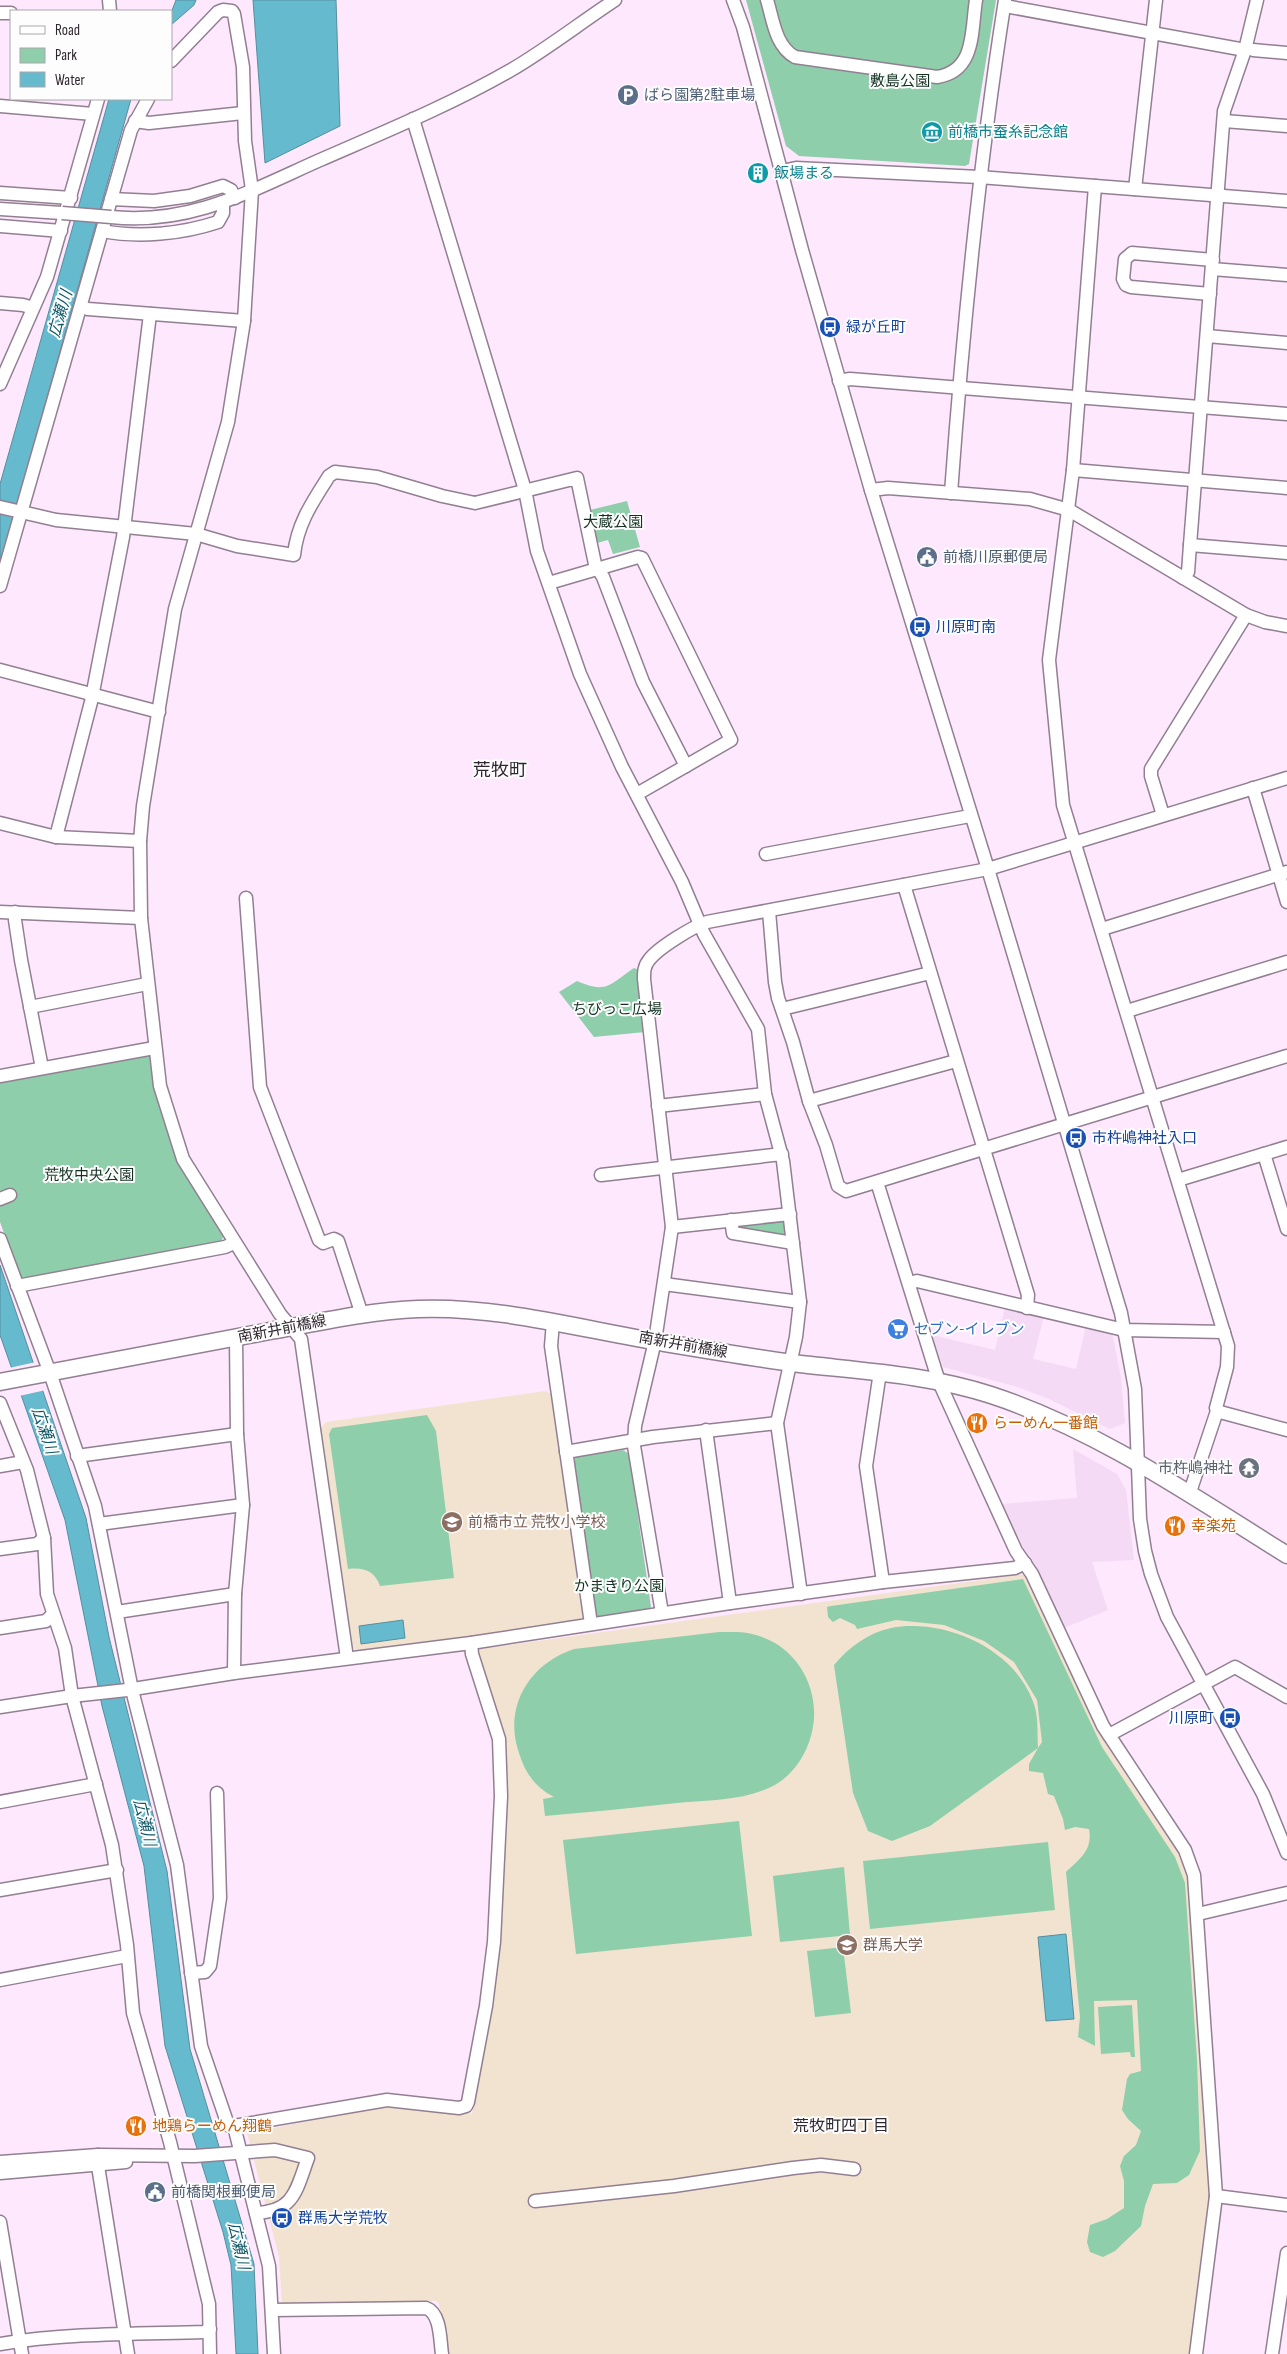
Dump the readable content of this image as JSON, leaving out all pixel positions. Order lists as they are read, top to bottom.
{
  "streets": {
    "main road": ["南新井前橋線"]
  },
  "districts": ["荒牧町", "荒牧町四丁目"],
  "water": ["広瀬川"],
  "parks": [
    "敷島公園",
    "大蔵公園",
    "ちびっこ広場",
    "荒牧中央公園",
    "かまきり公園"
  ],
  "places": {
    "parking": ["ばら園第2駐車場"],
    "museum": ["前橋市蚕糸記念館"],
    "building": ["飯場まる"],
    "bus stop": [
      "緑が丘町",
      "川原町南",
      "市杵嶋神社入口",
      "川原町",
      "群馬大学荒牧"
    ],
    "public building": ["前橋川原郵便局", "前橋関根郵便局"],
    "supermarket": ["セブン-イレブン"],
    "restaurant": ["らーめん一番館", "幸楽苑", "地鶏らーめん翔鶴"],
    "temple": ["市杵嶋神社"],
    "school or university": ["前橋市立 荒牧小学校", "群馬大学"]
  },
  "legend": ["Road", "Park", "Water"]
}
